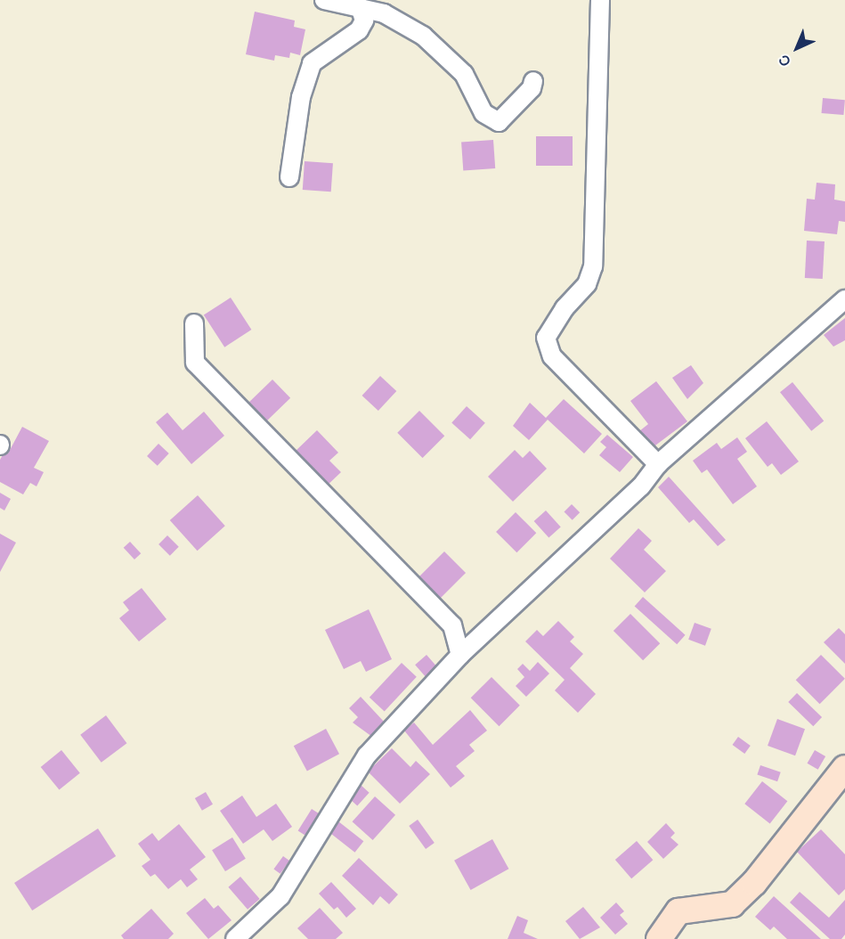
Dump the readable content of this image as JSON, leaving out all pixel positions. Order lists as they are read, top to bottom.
{
  "north": "bottom left"
}
